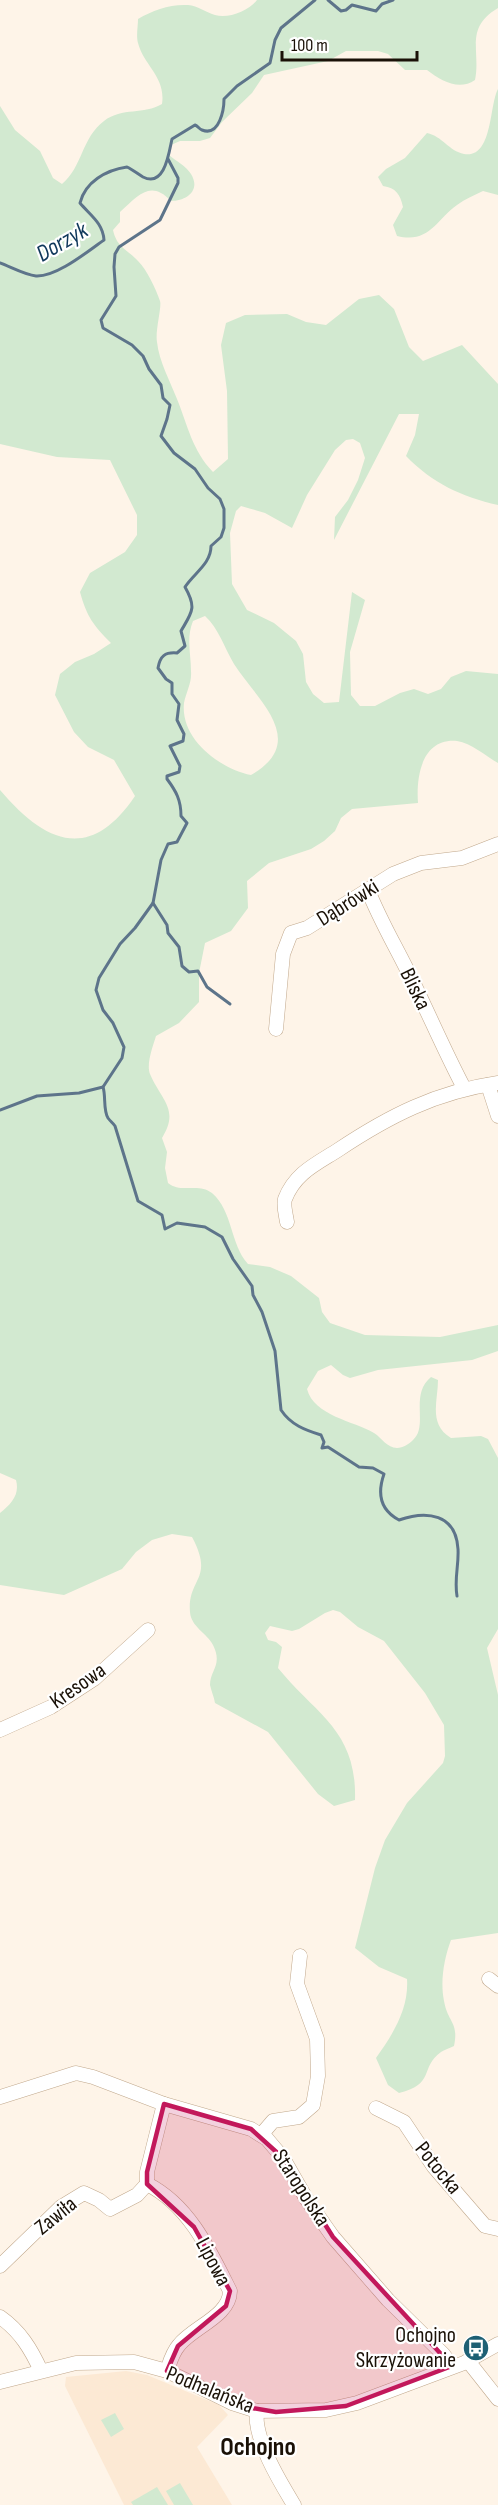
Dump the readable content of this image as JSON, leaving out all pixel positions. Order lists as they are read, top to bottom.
{
  "streets": {
    "street": [
      "Dąbrówki",
      "Bliska",
      "Kresowa",
      "Potocka",
      "Staropolska",
      "Zawiła",
      "Lipowa",
      "Podhalańska"
    ]
  },
  "crossings": [
    ["Dąbrówki", "Bliska"],
    ["Staropolska", "Podhalańska"],
    ["Zawiła", "Lipowa"],
    ["Lipowa", "Podhalańska"]
  ],
  "districts": ["Ochojno"],
  "water": ["Dorzyk"],
  "places": {
    "bus stop": ["Ochojno Skrzyżowanie"]
  },
  "scale_bar": "100 m"
}
